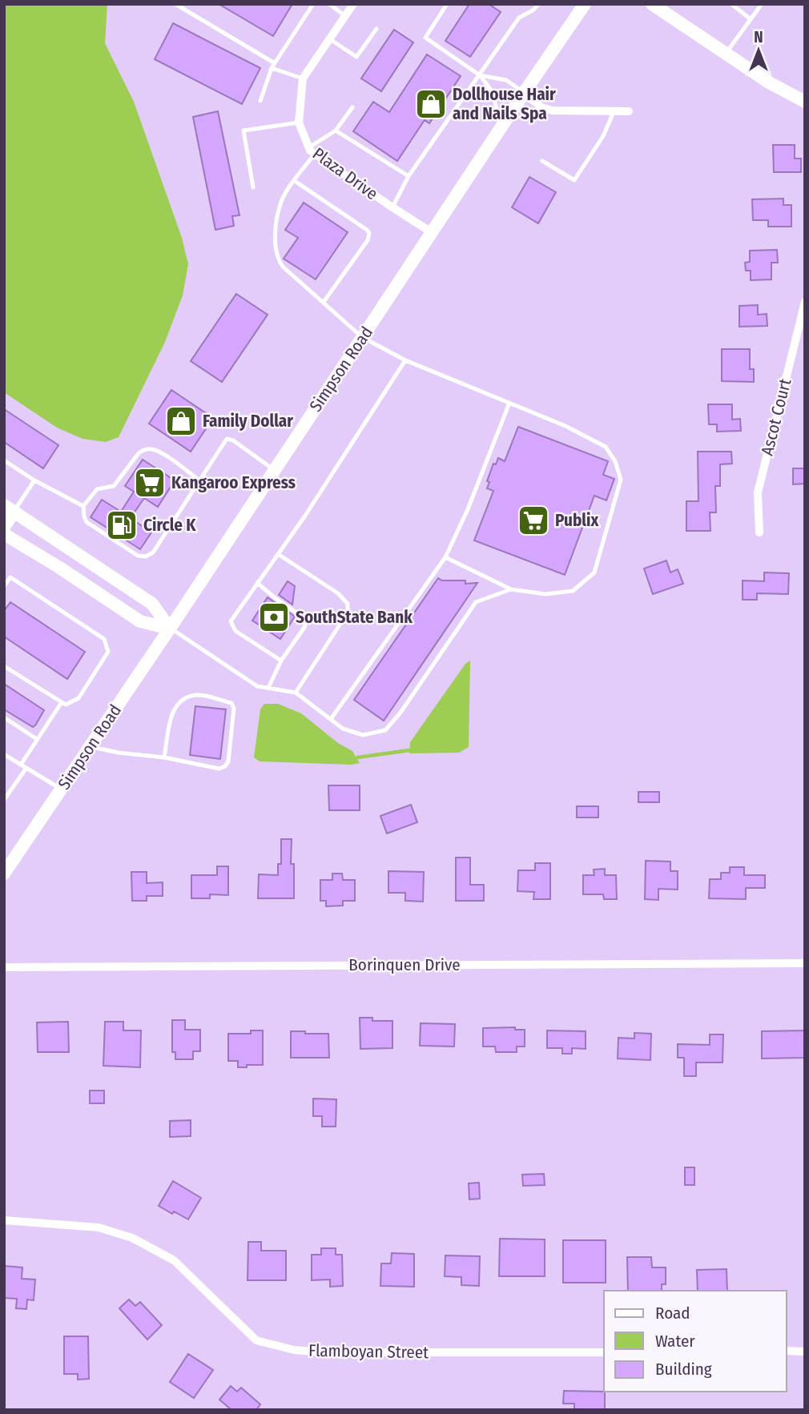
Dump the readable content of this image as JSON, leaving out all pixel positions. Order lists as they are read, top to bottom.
{
  "streets": {
    "main road": ["Simpson Road"],
    "street": [
      "Plaza Drive",
      "Ascot Court",
      "Borinquen Drive",
      "Flamboyan Street"
    ]
  },
  "crossings": [
    ["Plaza Drive", "Simpson Road"]
  ],
  "places": {
    "shop": ["Dollhouse Hair and Nails Spa", "Family Dollar"],
    "supermarket": ["Kangaroo Express", "Publix"],
    "fuel station": ["Circle K"],
    "bank": ["SouthState Bank"]
  },
  "legend": ["Road", "Water", "Building"],
  "north": "top"
}
